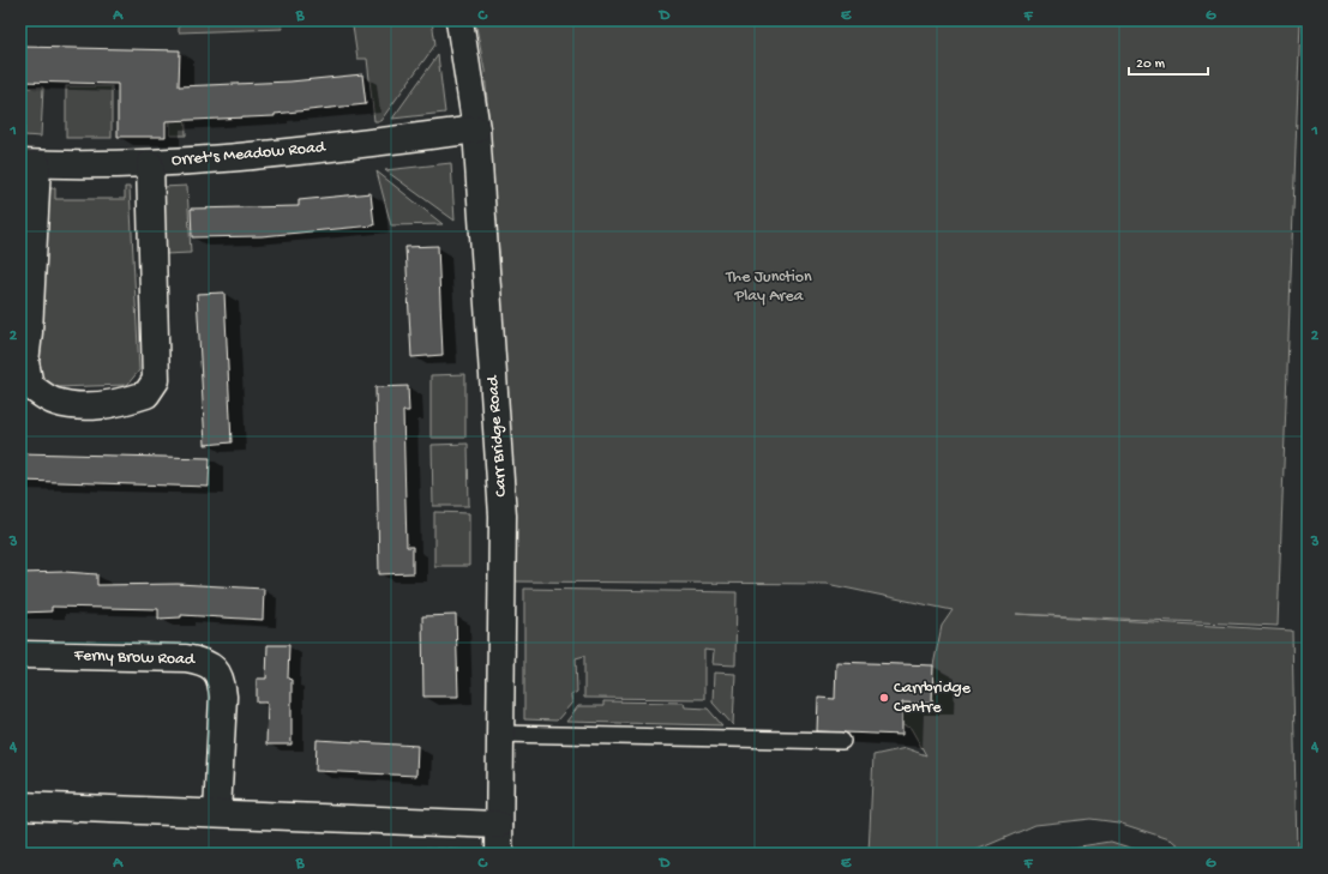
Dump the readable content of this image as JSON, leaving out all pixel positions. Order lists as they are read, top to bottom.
{
  "streets": {
    "street": ["Orret's Meadow Road", "Carr Bridge Road", "Ferny Brow Road"]
  },
  "crossings": [
    ["Orret's Meadow Road", "Carr Bridge Road"]
  ],
  "parks": ["The Junction Play Area"],
  "places": ["Carrbridge Centre"],
  "scale_bar": "20 m",
  "grid": {
    "columns": [
      "A",
      "B",
      "C",
      "D",
      "E",
      "F",
      "G"
    ],
    "rows": [
      "1",
      "2",
      "3",
      "4"
    ]
  }
}
